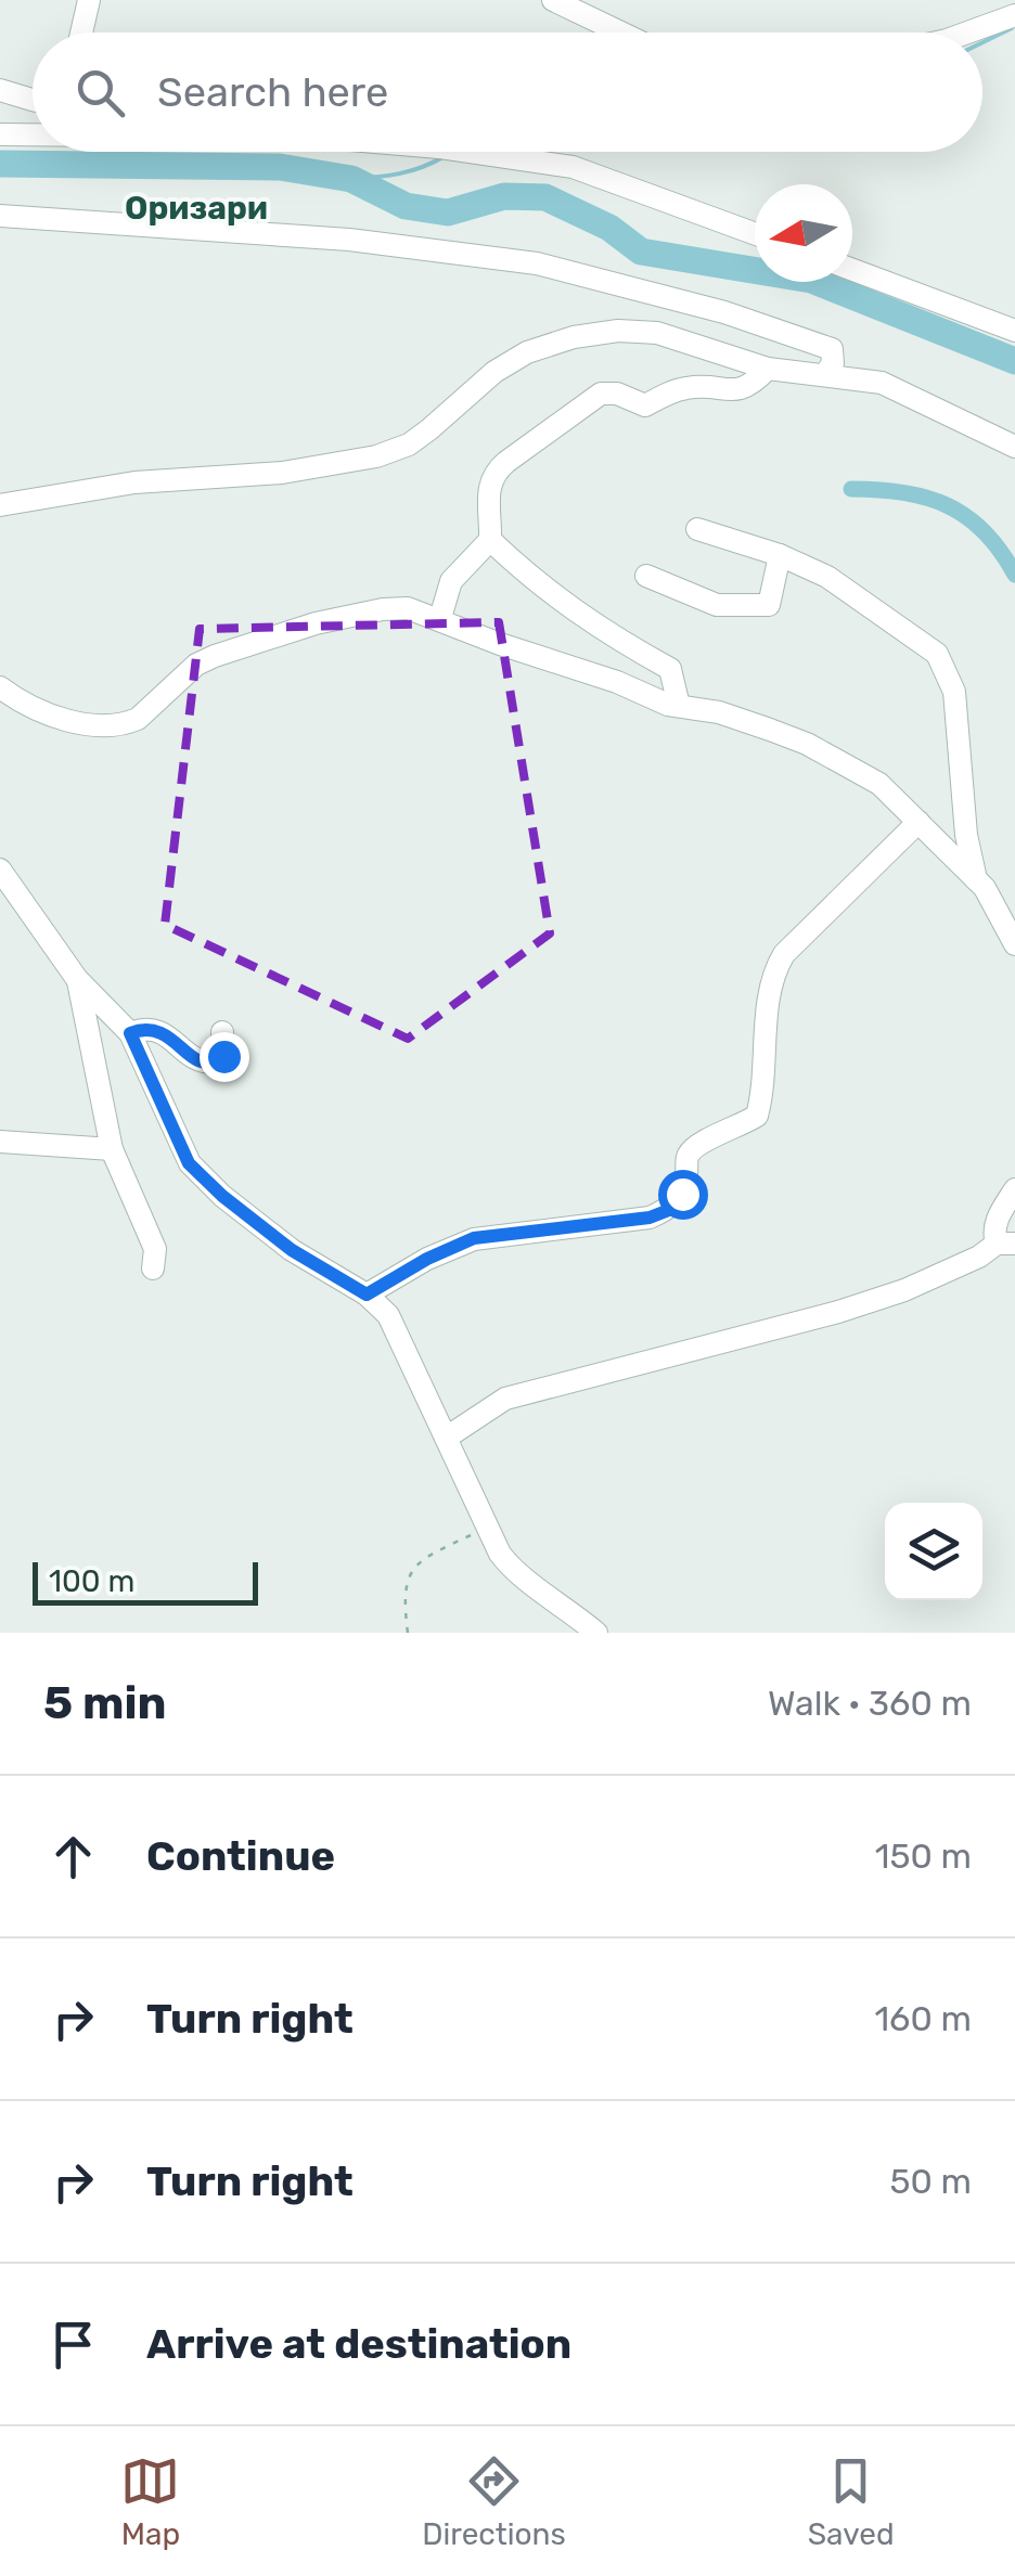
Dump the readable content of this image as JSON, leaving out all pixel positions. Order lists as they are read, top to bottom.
{
  "districts": ["Оризари"],
  "scale_bar": "100 m",
  "north": "left",
  "page": {
    "search": "Search here",
    "scale": "100 m",
    "heading": ["5 min", "Walk · 360 m"],
    "list": [
      ["Continue", "150 m"],
      ["Turn right", "160 m"],
      ["Turn right", "50 m"],
      "Arrive at destination"
    ],
    "nav": ["Map", "Directions", "Saved"]
  }
}
